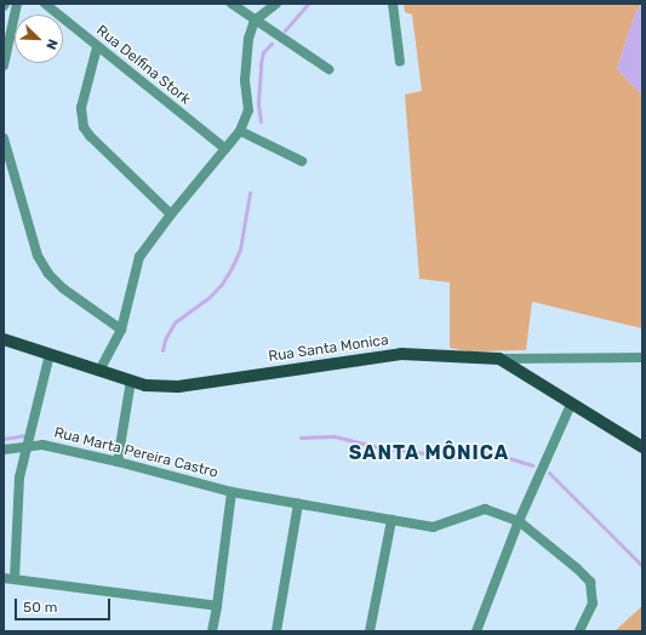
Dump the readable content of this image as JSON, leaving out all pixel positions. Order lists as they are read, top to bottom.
{
  "streets": {
    "main road": ["Rua Santa Monica"],
    "street": ["Rua Delfina Stork", "Rua Marta Pereira Castro"]
  },
  "districts": ["SANTA MÔNICA"],
  "scale_bar": "50 m",
  "north": "bottom right"
}
